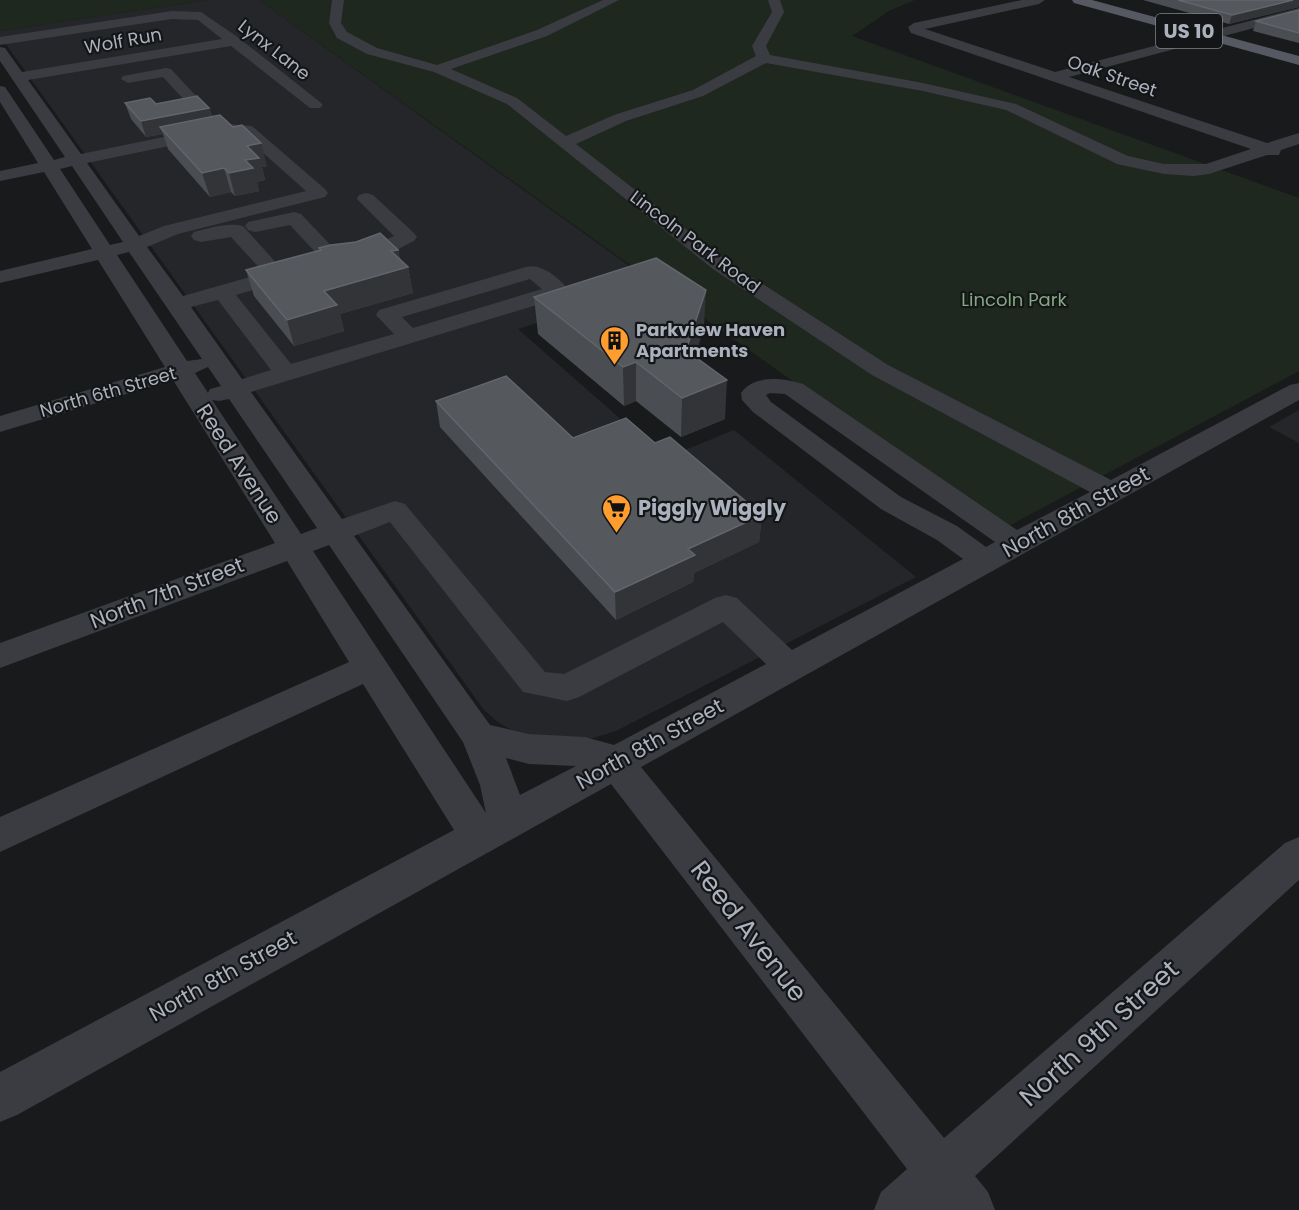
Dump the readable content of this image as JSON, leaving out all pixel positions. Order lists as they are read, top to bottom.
{
  "streets": {
    "main road": ["US 10"],
    "street": [
      "Wolf Run",
      "Lynx Lane",
      "Oak Street",
      "Lincoln Park Road",
      "North 6th Street",
      "Reed Avenue",
      "North 8th Street",
      "North 7th Street",
      "North 9th Street"
    ]
  },
  "crossings": [
    ["Wolf Run", "Lynx Lane"],
    ["Wolf Run", "Reed Avenue"],
    ["Lynx Lane", "Reed Avenue"],
    ["Lincoln Park Road", "North 8th Street"],
    ["North 6th Street", "Reed Avenue"],
    ["Reed Avenue", "North 8th Street"],
    ["Reed Avenue", "North 7th Street"],
    ["Reed Avenue", "North 9th Street"],
    ["North 8th Street", "North 7th Street"]
  ],
  "parks": ["Lincoln Park"],
  "places": {
    "building": ["Parkview Haven Apartments"],
    "supermarket": ["Piggly Wiggly"]
  }
}
